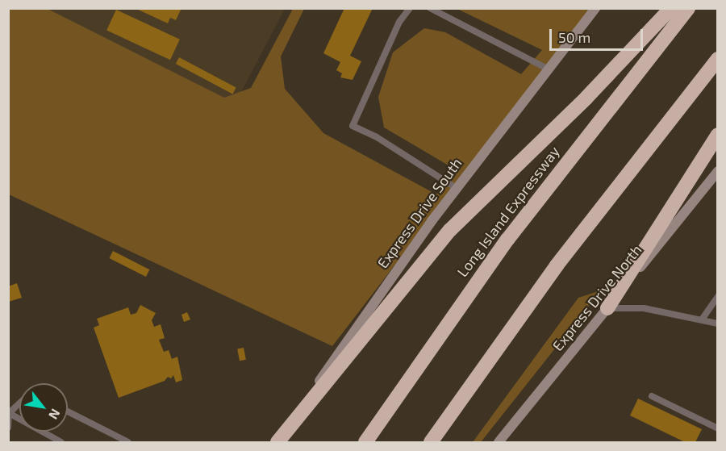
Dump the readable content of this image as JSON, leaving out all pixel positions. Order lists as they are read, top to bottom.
{
  "streets": {
    "highway": ["Long Island Expressway"],
    "main road": ["Express Drive South", "Express Drive North"]
  },
  "scale_bar": "50 m",
  "north": "bottom right"
}
